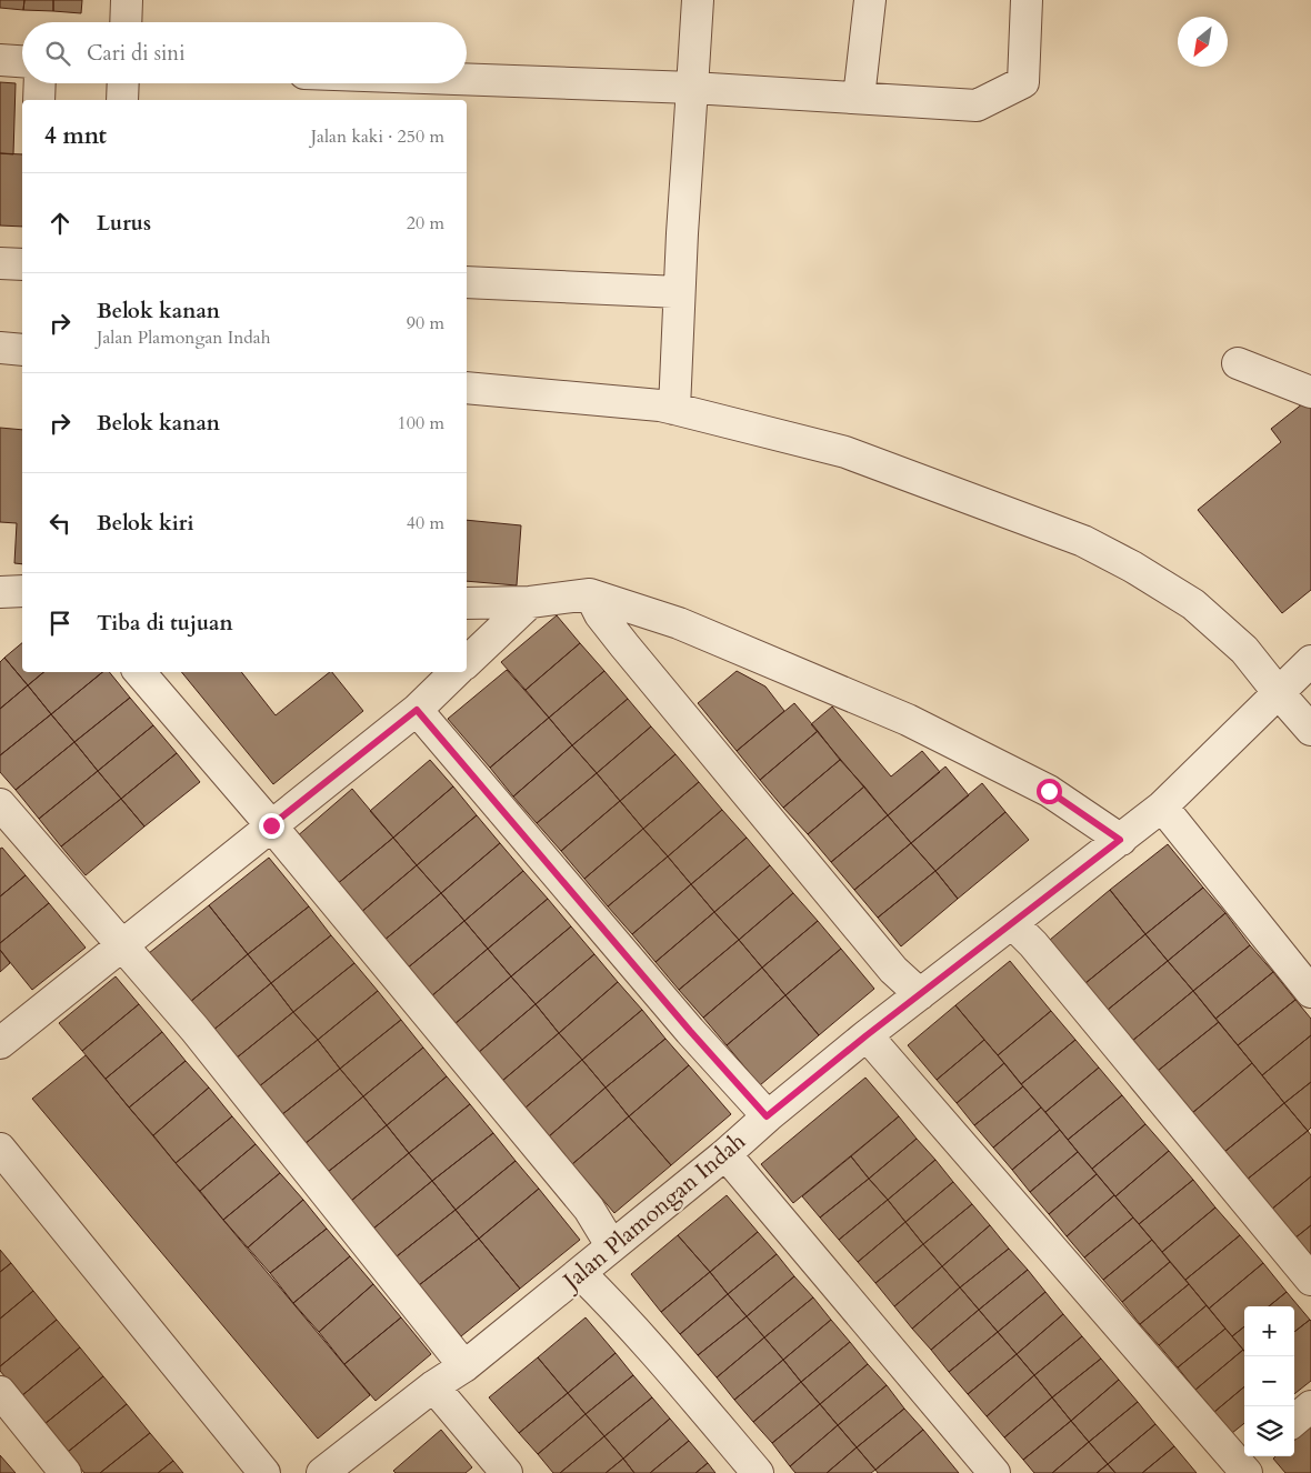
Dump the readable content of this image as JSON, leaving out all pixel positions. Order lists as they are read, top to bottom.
{
  "streets": {
    "street": ["Jalan Plamongan Indah"]
  },
  "north": "bottom left",
  "page": {
    "search": "Cari di sini",
    "heading": ["4 mnt", "Jalan kaki · 250 m"],
    "list": [
      ["Lurus", "20 m"],
      ["Belok kanan", "Jalan Plamongan Indah", "90 m"],
      ["Belok kanan", "100 m"],
      ["Belok kiri", "40 m"],
      "Tiba di tujuan"
    ],
    "map_buttons": ["+", "−"]
  }
}
